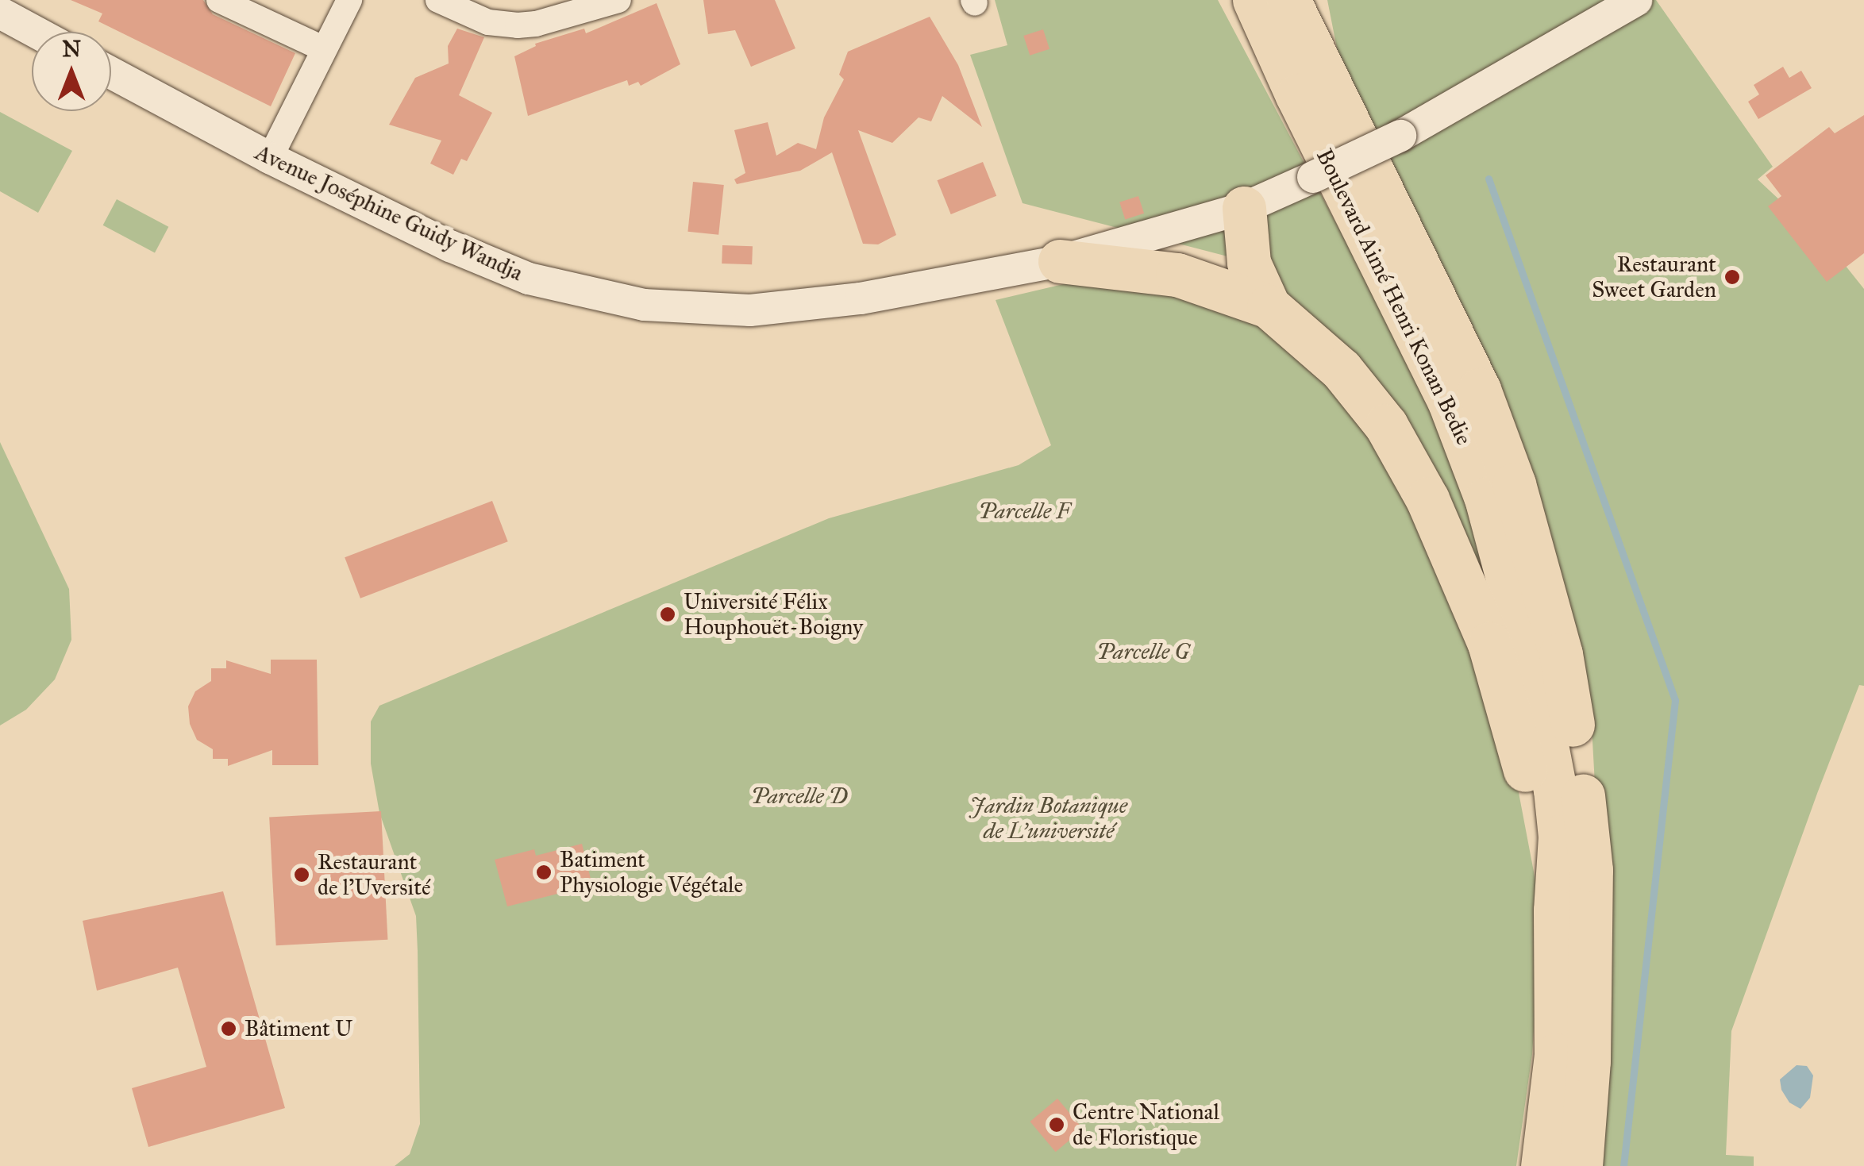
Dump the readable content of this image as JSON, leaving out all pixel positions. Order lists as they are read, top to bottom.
{
  "streets": {
    "highway": ["Boulevard Aimé Henri Konan Bedie"],
    "street": ["Avenue Joséphine Guidy Wandja"]
  },
  "parks": [
    "Parcelle F",
    "Parcelle G",
    "Parcelle D",
    "Jardin Botanique de L'université"
  ],
  "places": [
    "Restaurant Sweet Garden",
    "Université Félix Houphouët-Boigny",
    "Batiment Physiologie Végétale",
    "Restaurant de l'Uversité",
    "Bâtiment U",
    "Centre National de Floristique"
  ],
  "north": "top"
}
